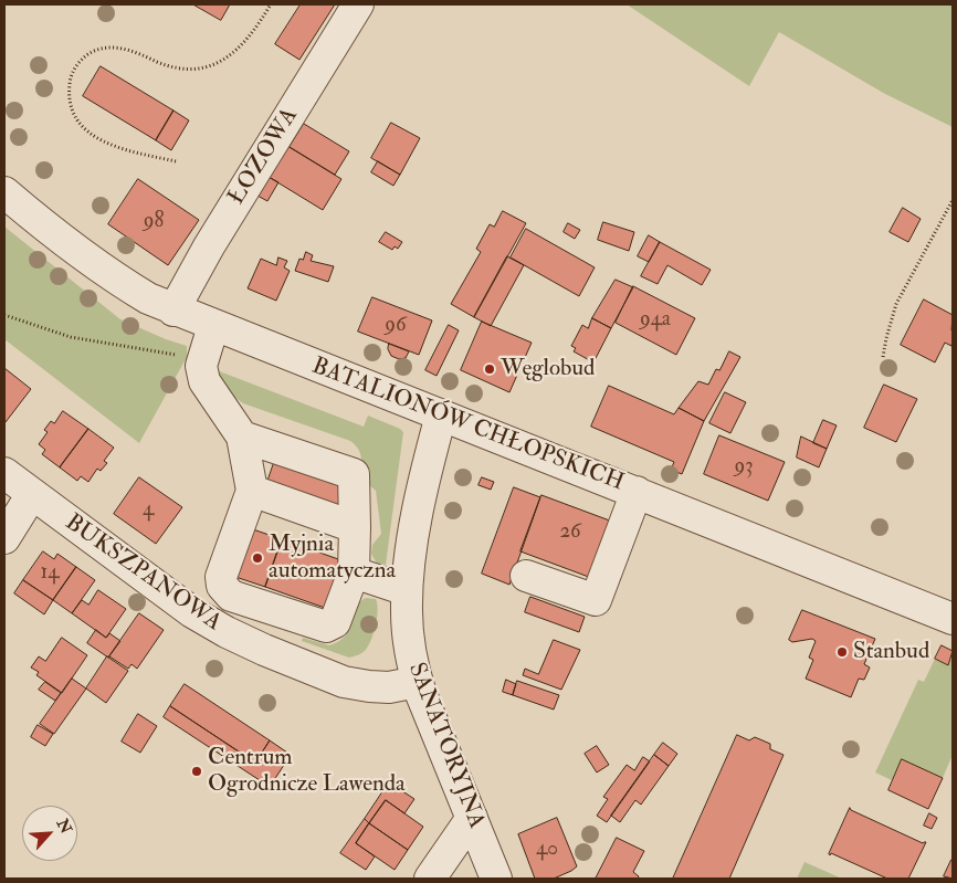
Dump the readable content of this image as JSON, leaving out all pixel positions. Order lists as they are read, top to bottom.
{
  "streets": {
    "street": [
      "ŁOZOWA",
      "BATALIONÓW CHŁOPSKICH",
      "BUKSZPANOWA",
      "SANATORYJNA"
    ]
  },
  "crossings": [
    ["ŁOZOWA", "BATALIONÓW CHŁOPSKICH"],
    ["BATALIONÓW CHŁOPSKICH", "SANATORYJNA"],
    ["BUKSZPANOWA", "SANATORYJNA"]
  ],
  "places": [
    "Węglobud",
    "Myjnia automatyczna",
    "Stanbud",
    "Centrum Ogrodnicze Lawenda"
  ],
  "house_numbers": [
    "98",
    "94a",
    "96",
    "93",
    "4",
    "26",
    "14",
    "40"
  ],
  "north": "top right"
}
